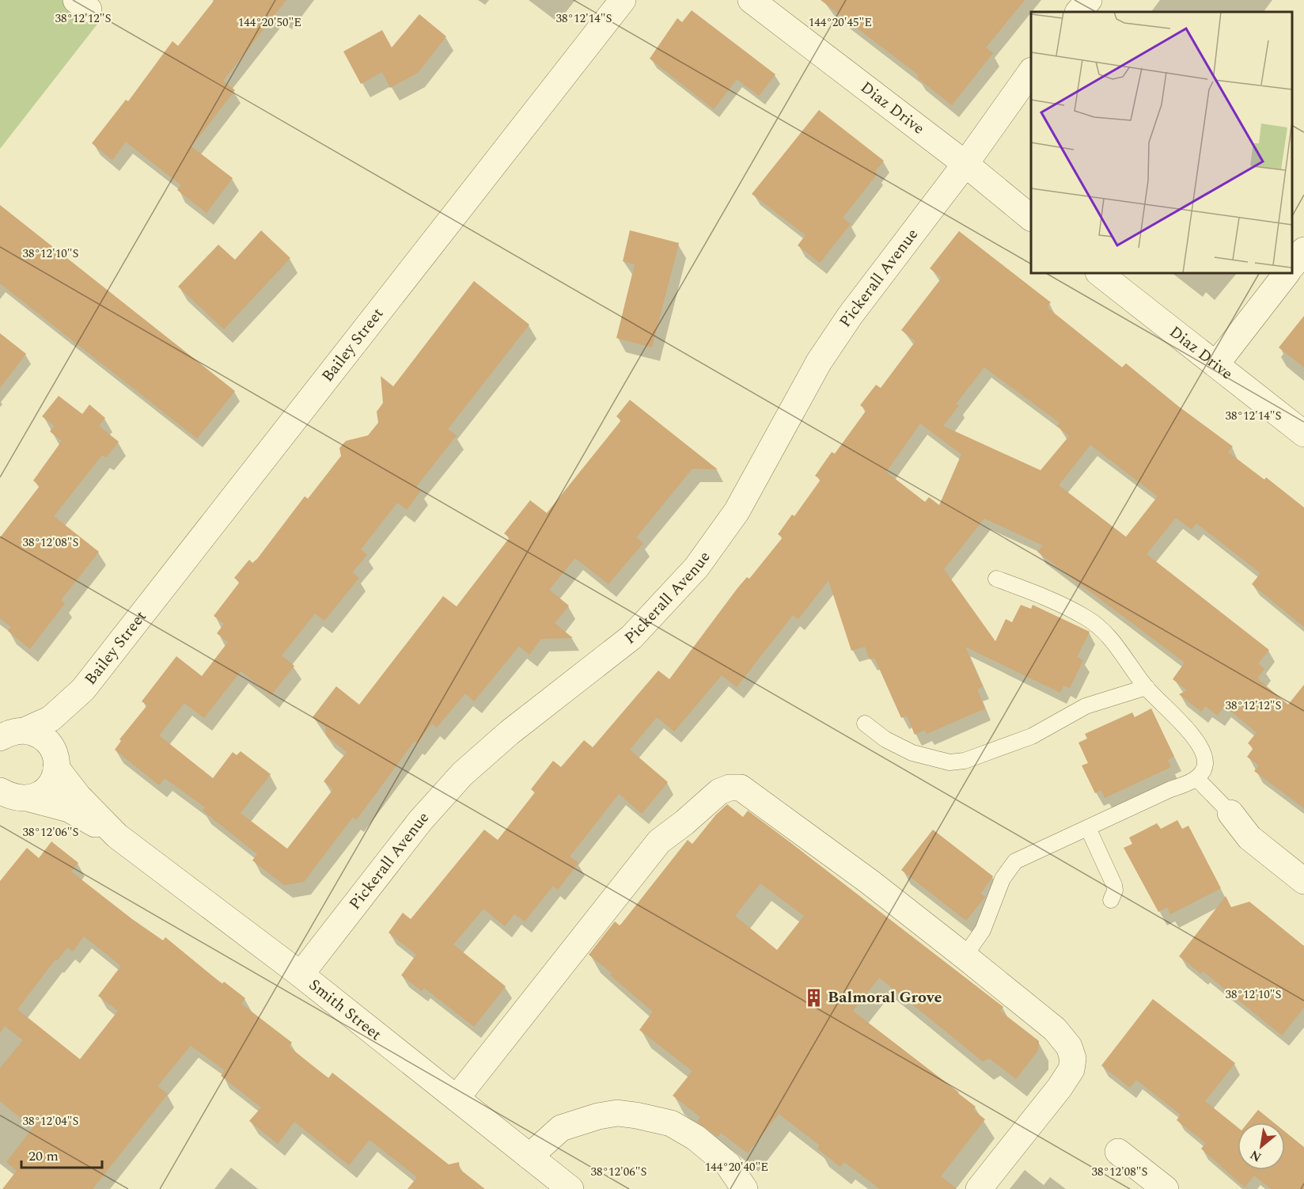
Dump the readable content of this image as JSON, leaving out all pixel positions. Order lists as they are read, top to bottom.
{
  "streets": {
    "street": [
      "Diaz Drive",
      "Pickerall Avenue",
      "Bailey Street",
      "Smith Street"
    ]
  },
  "crossings": [
    ["Diaz Drive", "Pickerall Avenue"],
    ["Pickerall Avenue", "Smith Street"],
    ["Bailey Street", "Smith Street"]
  ],
  "places": {
    "building": ["Balmoral Grove"]
  },
  "scale_bar": "20 m",
  "north": "bottom left",
  "coordinates": [
    "38°12'12\"S",
    "38°12'14\"S",
    "144°20'50\"E",
    "144°20'45\"E",
    "38°12'10\"S",
    "38°12'08\"S",
    "38°12'06\"S",
    "38°12'04\"S",
    "144°20'40\"E"
  ]
}
